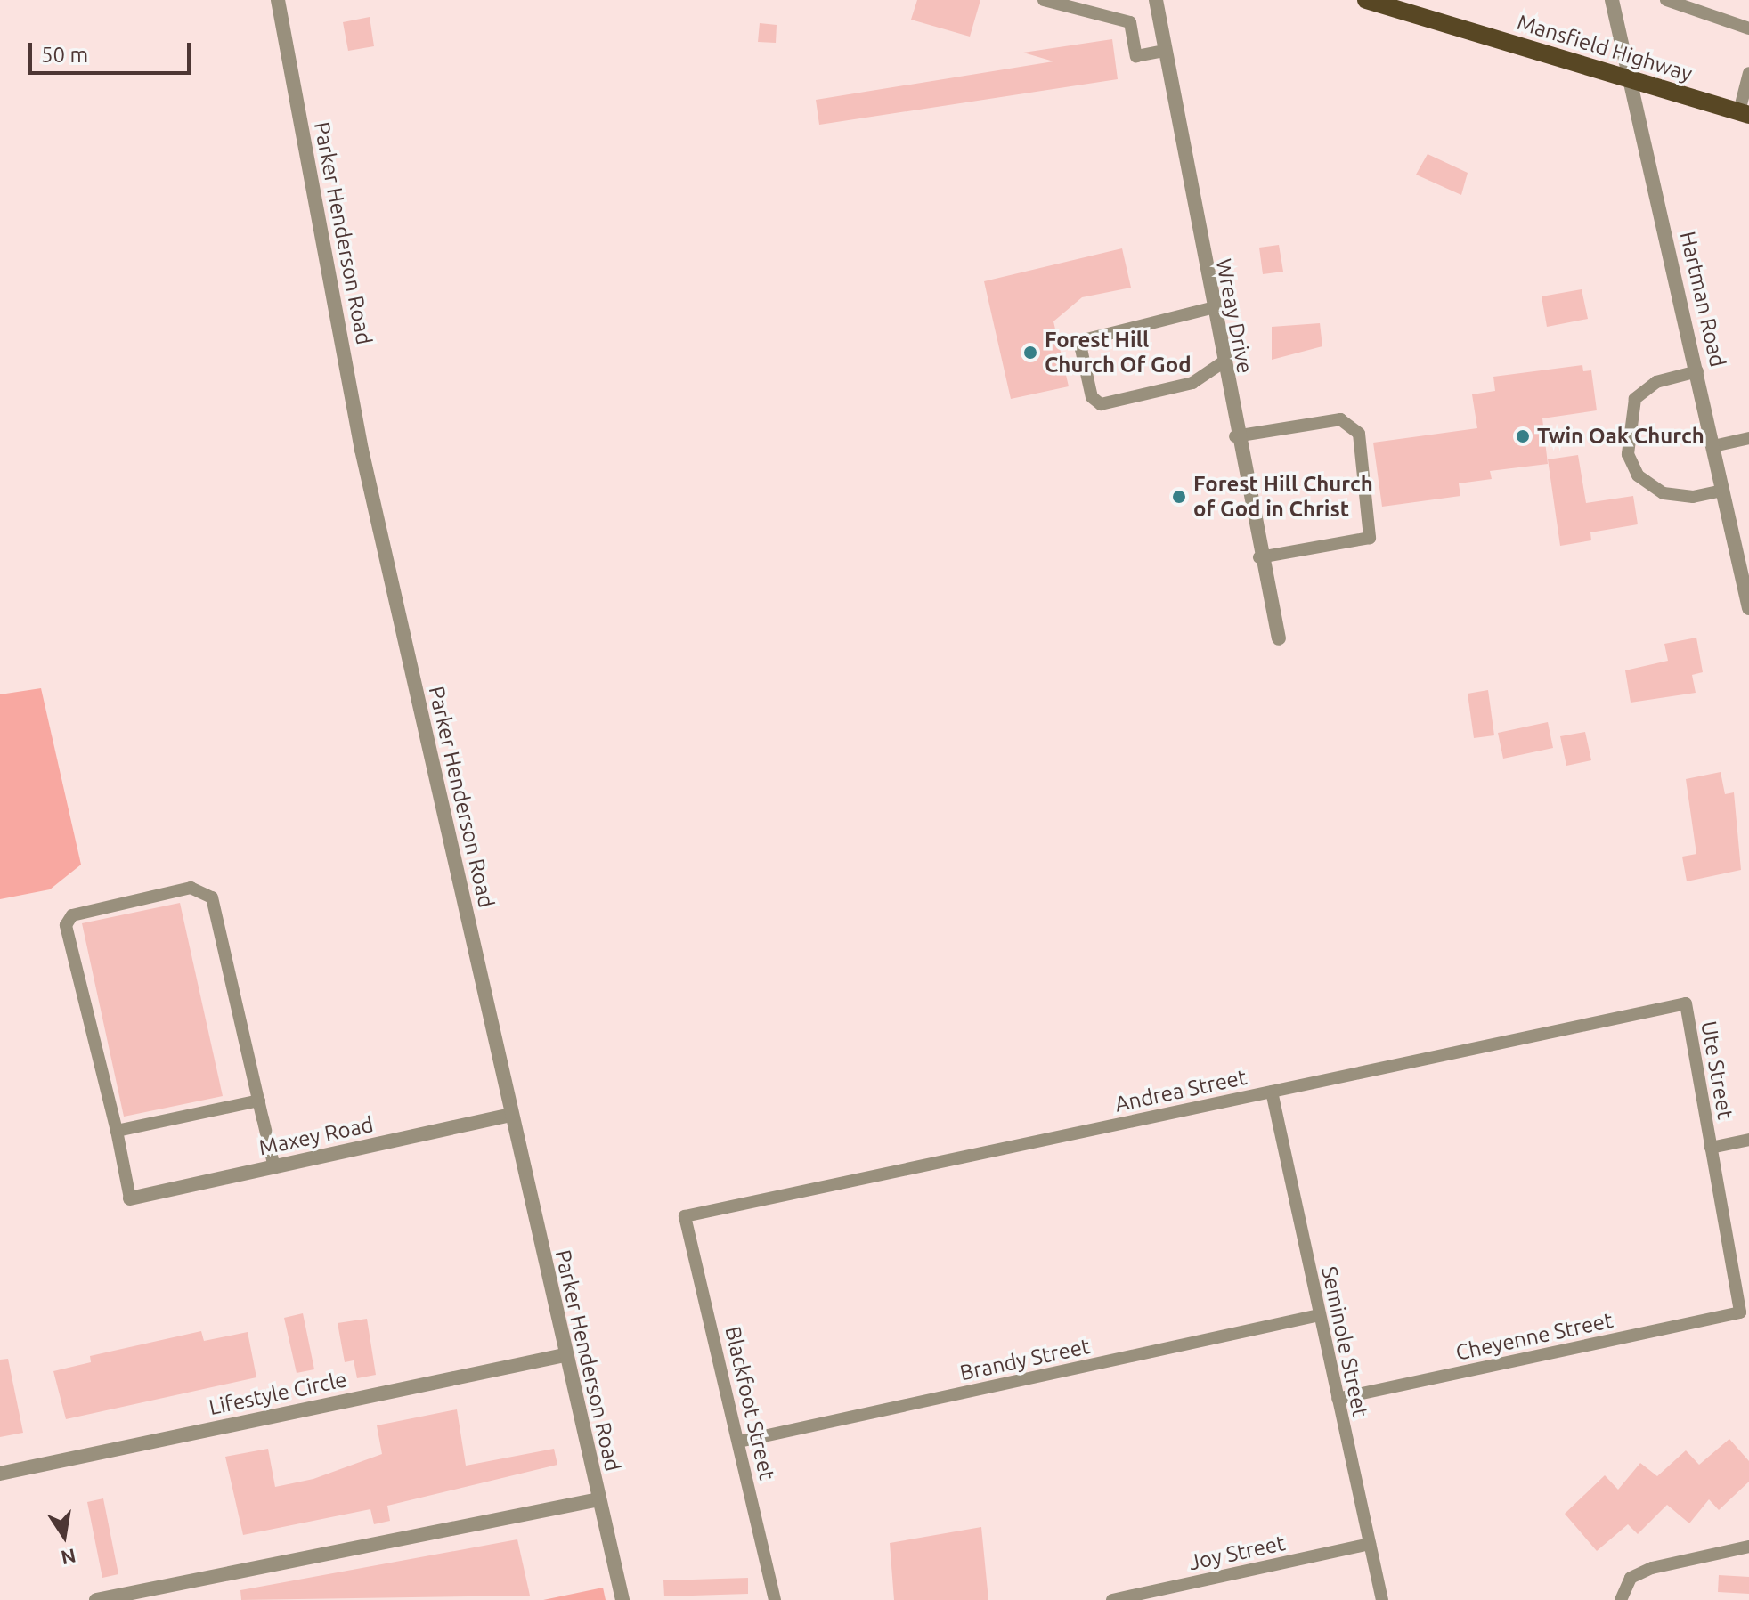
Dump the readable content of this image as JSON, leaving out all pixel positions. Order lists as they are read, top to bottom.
{
  "streets": {
    "main road": ["Mansfield Highway"],
    "street": [
      "Parker Henderson Road",
      "Hartman Road",
      "Wreay Drive",
      "Maxey Road",
      "Lifestyle Circle"
    ],
    "lane": [
      "Ute Street",
      "Andrea Street",
      "Cheyenne Street",
      "Seminole Street",
      "Brandy Street",
      "Blackfoot Street",
      "Joy Street"
    ]
  },
  "crossings": [
    ["Mansfield Highway", "Hartman Road"],
    ["Parker Henderson Road", "Maxey Road"],
    ["Parker Henderson Road", "Lifestyle Circle"],
    ["Ute Street", "Andrea Street"],
    ["Ute Street", "Cheyenne Street"],
    ["Andrea Street", "Seminole Street"],
    ["Andrea Street", "Blackfoot Street"],
    ["Cheyenne Street", "Seminole Street"],
    ["Seminole Street", "Brandy Street"],
    ["Seminole Street", "Joy Street"],
    ["Brandy Street", "Blackfoot Street"]
  ],
  "places": ["Forest Hill Church Of God", "Twin Oak Church", "Forest Hill Church of God in Christ"],
  "scale_bar": "50 m",
  "north": "bottom"
}
